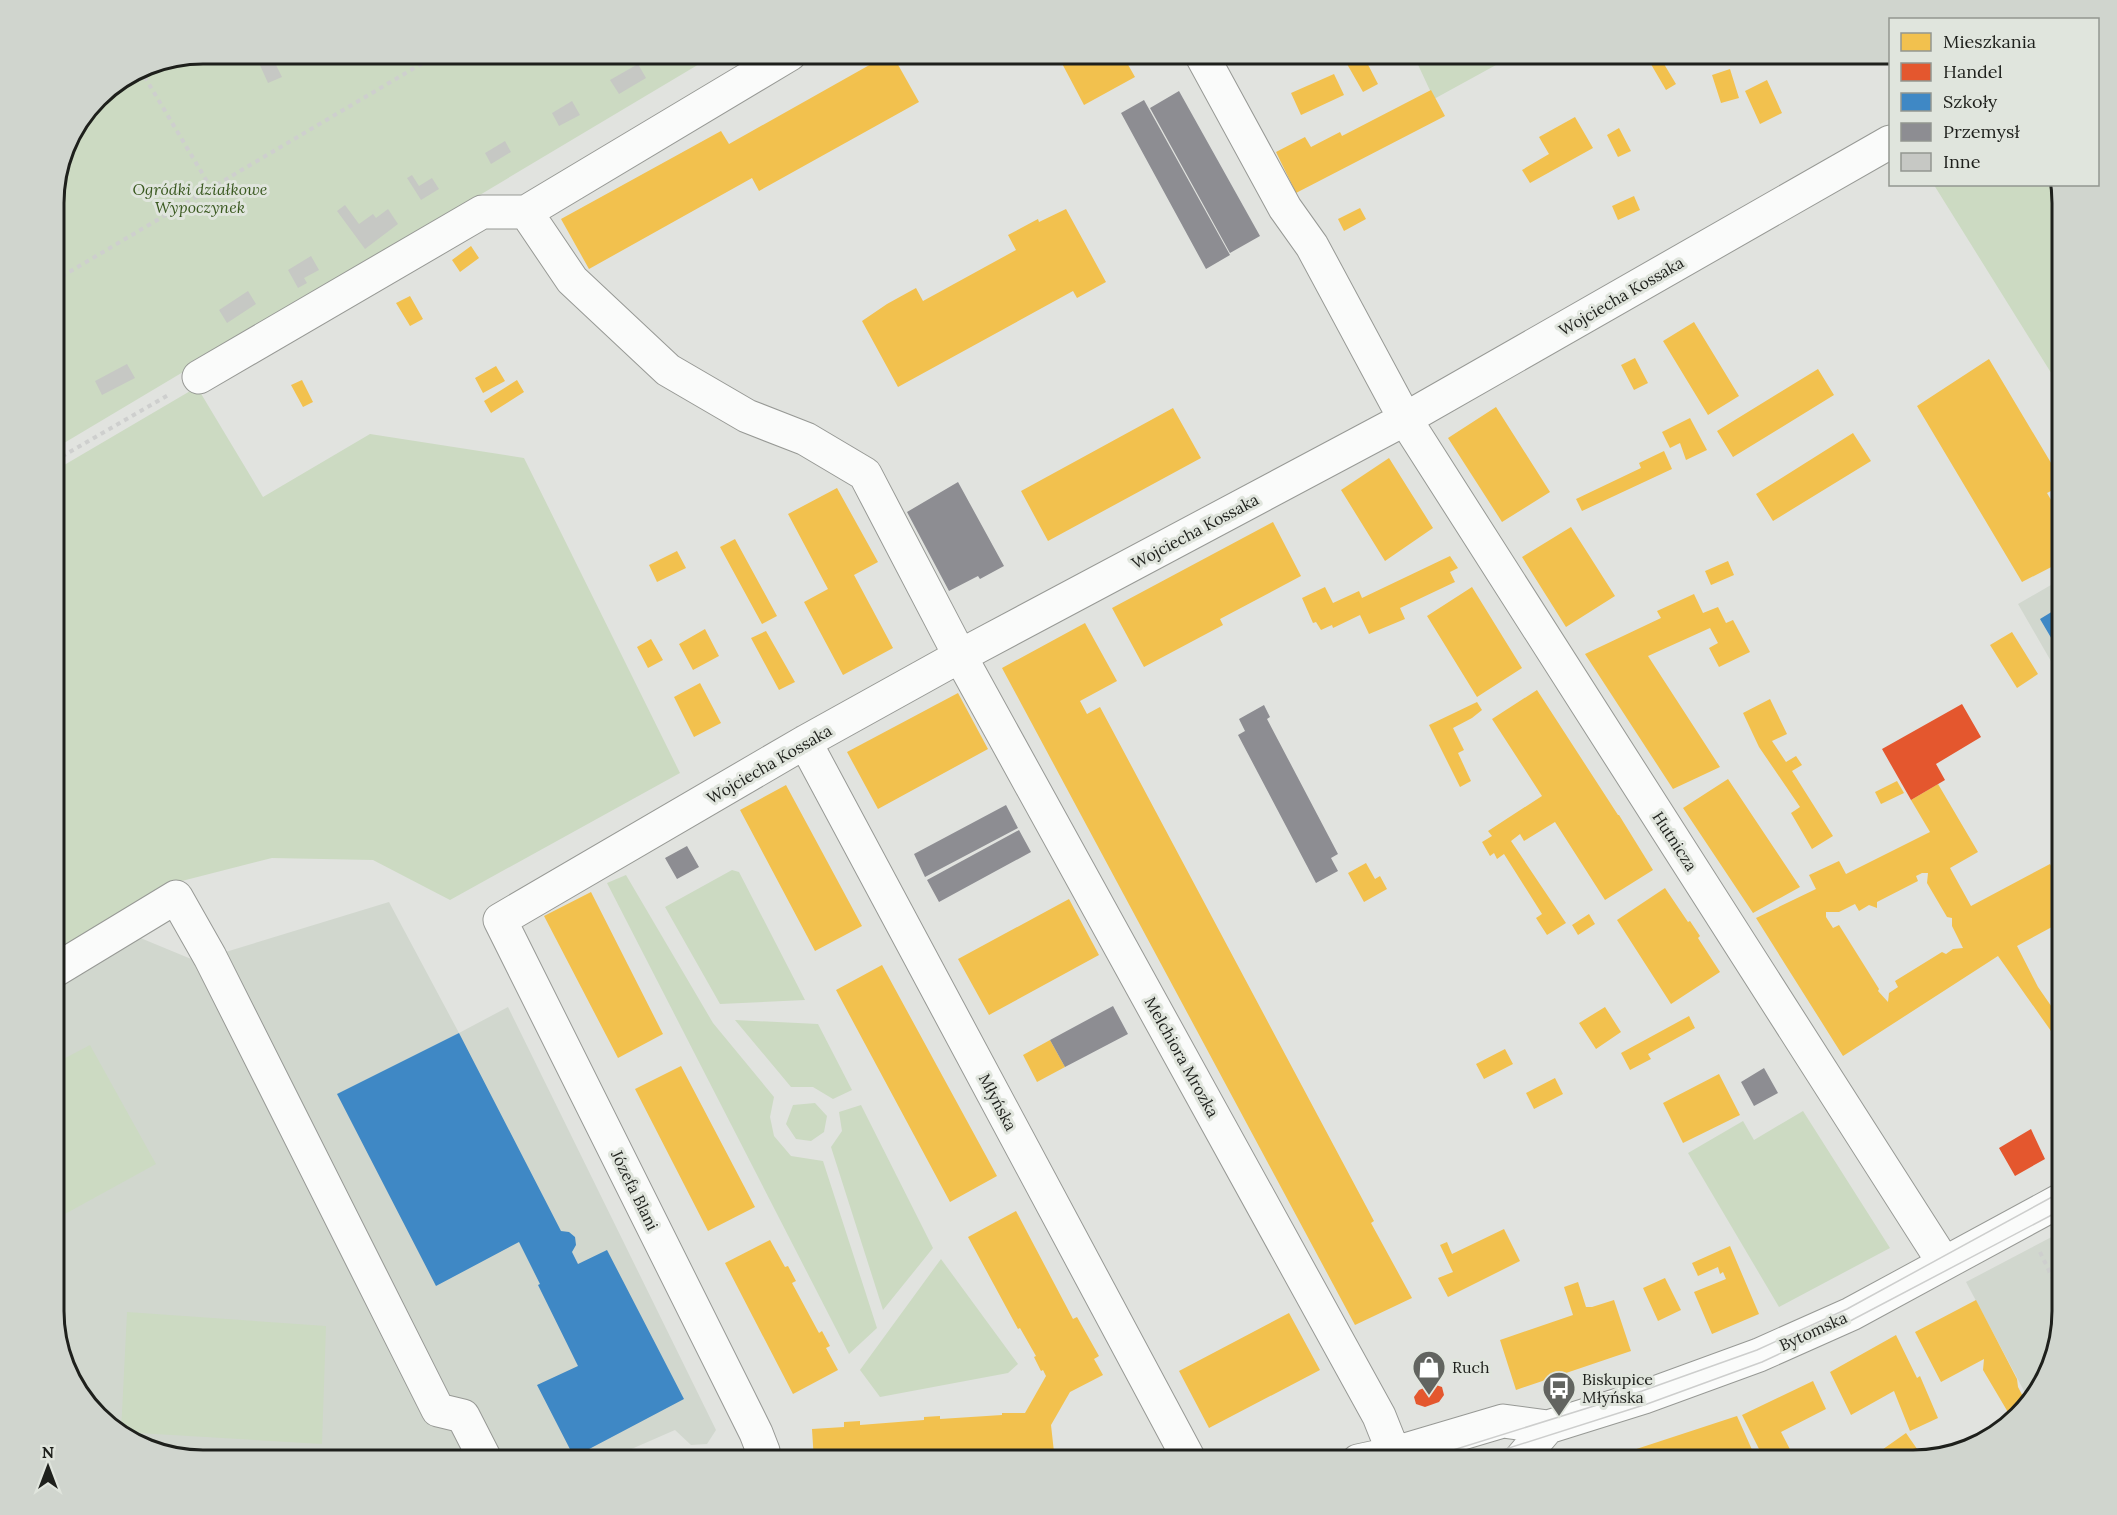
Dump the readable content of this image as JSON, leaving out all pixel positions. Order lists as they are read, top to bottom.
{
  "streets": {
    "street": [
      "Wojciecha Kossaka",
      "Hutnicza",
      "Melchiora Mrozka",
      "Młyńska",
      "Józefa Blani",
      "Bytomska"
    ]
  },
  "crossings": [
    ["Wojciecha Kossaka", "Hutnicza"],
    ["Wojciecha Kossaka", "Melchiora Mrozka"],
    ["Wojciecha Kossaka", "Młyńska"],
    ["Wojciecha Kossaka", "Józefa Blani"],
    ["Hutnicza", "Bytomska"]
  ],
  "parks": ["Ogródki działkowe Wypoczynek"],
  "places": {
    "shop": ["Ruch"],
    "bus stop": ["Biskupice Młyńska"]
  },
  "legend": [
    "Mieszkania",
    "Handel",
    "Szkoły",
    "Przemysł",
    "Inne"
  ],
  "north": "top"
}
